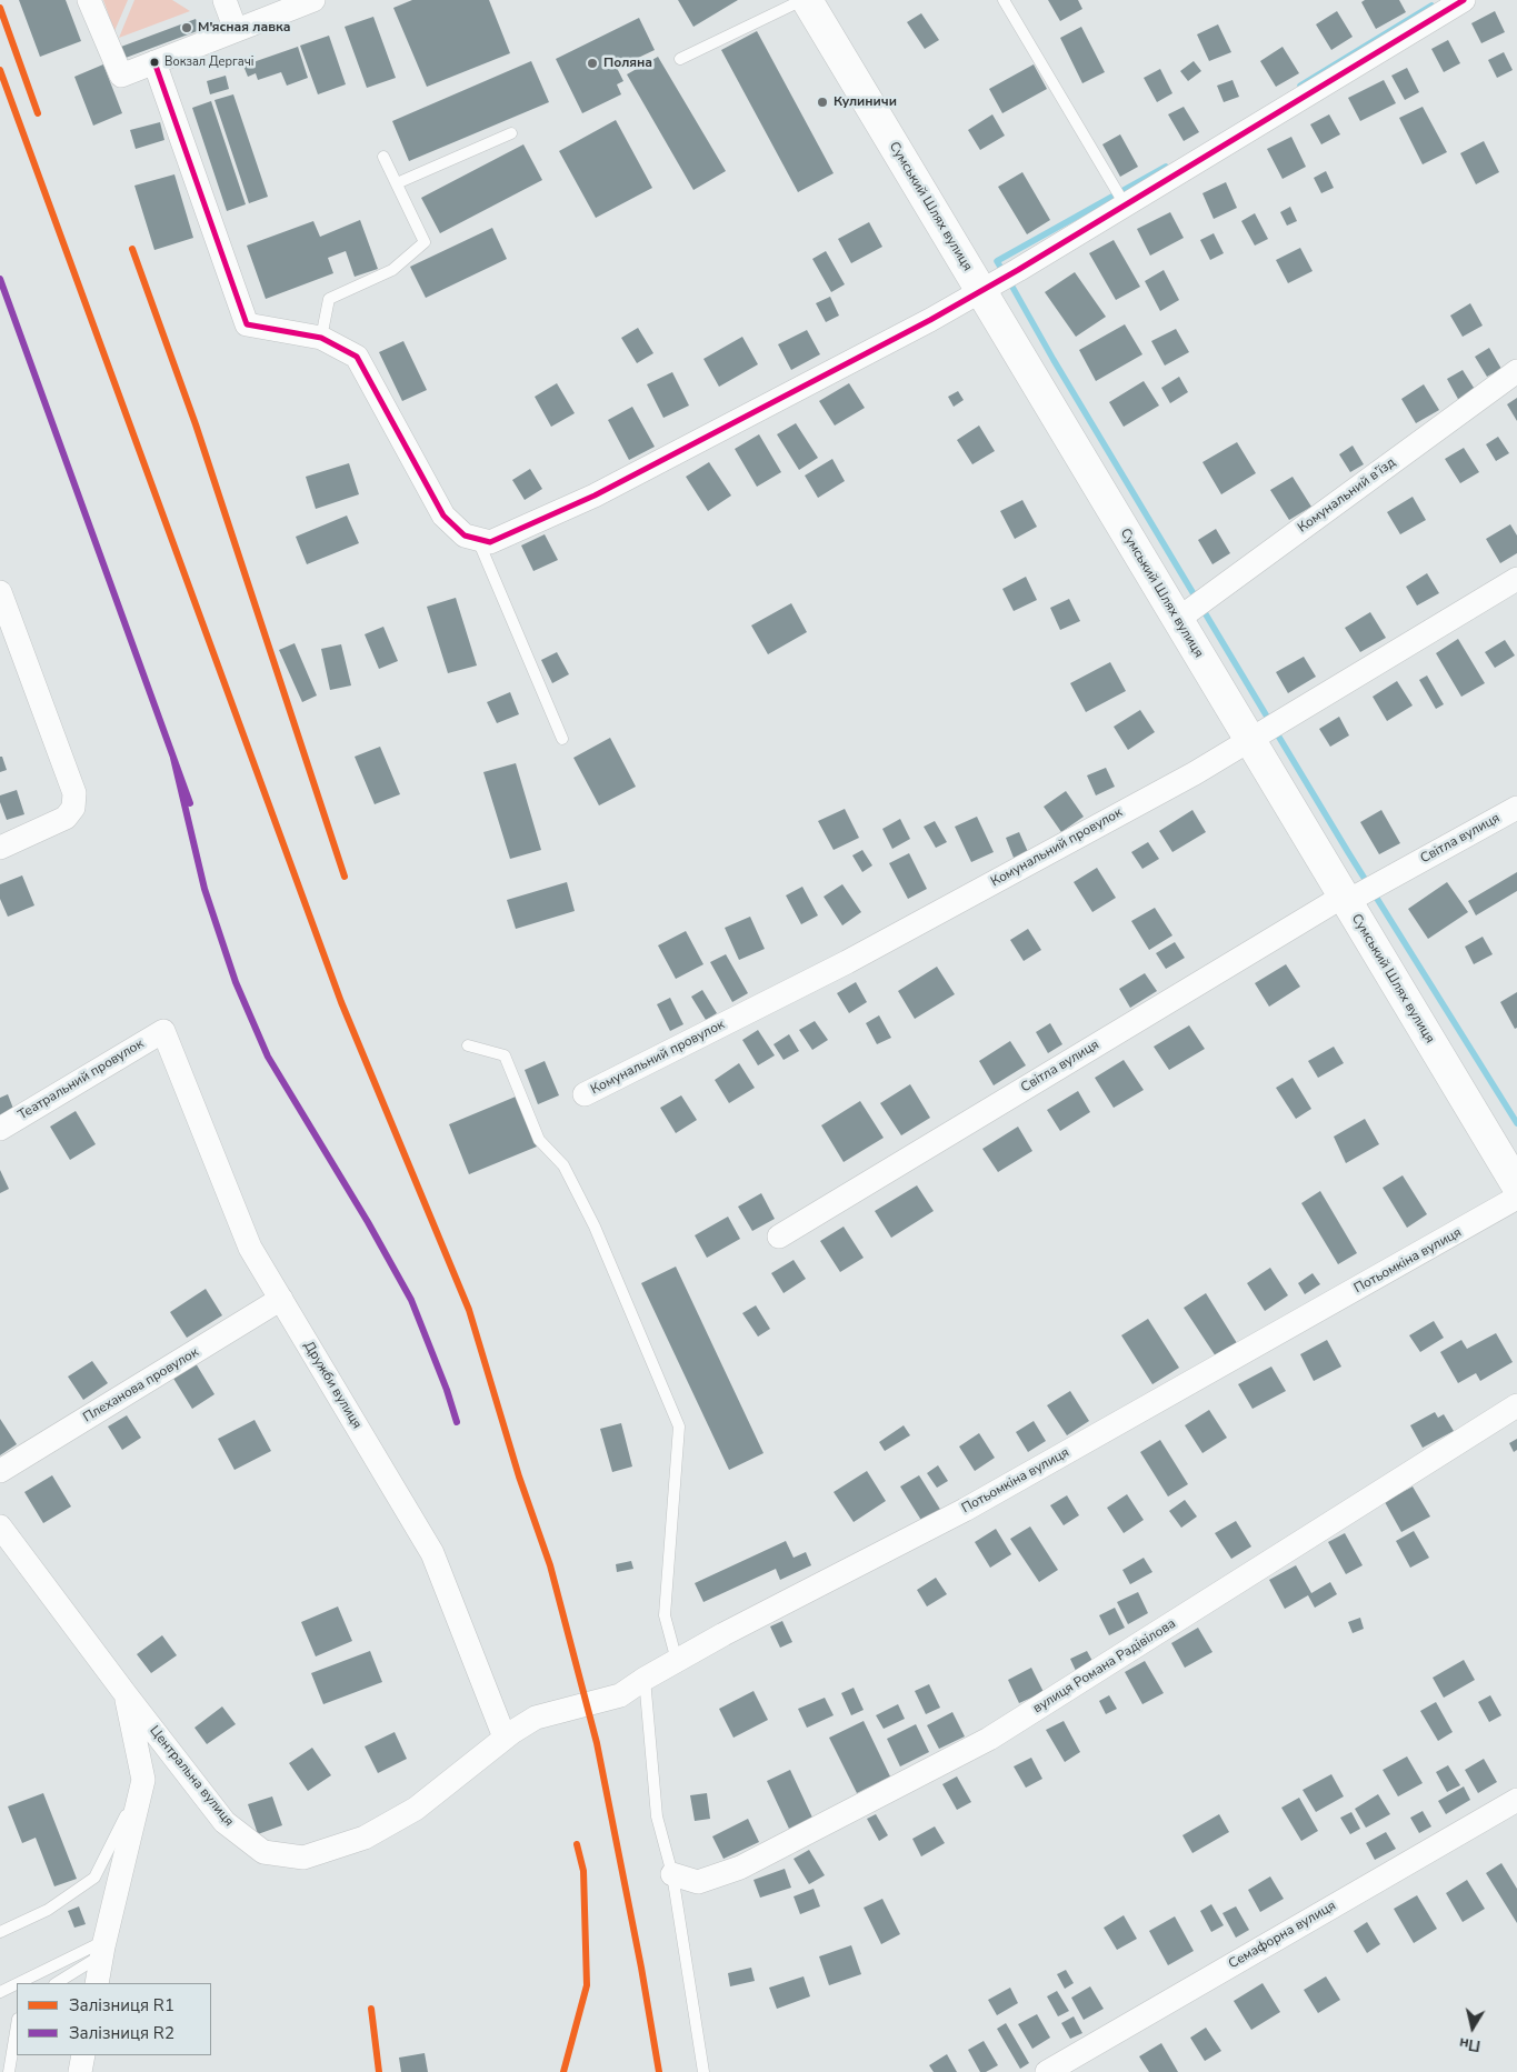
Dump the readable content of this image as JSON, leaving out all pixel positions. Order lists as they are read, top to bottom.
{
  "streets": {
    "main road": ["Сумський Шлях вулиця"],
    "street": [
      "Комунальний в’їзд",
      "Світла вулиця",
      "Комунальний провулок",
      "Театральний провулок",
      "Потьомкіна вулиця",
      "Плеханова провулок",
      "Дружби вулиця",
      "вулиця Романа Радівілова",
      "Центральна вулиця",
      "Семафорна вулиця"
    ]
  },
  "crossings": [
    ["Сумський Шлях вулиця", "Комунальний в’їзд"],
    ["Сумський Шлях вулиця", "Світла вулиця"],
    ["Сумський Шлях вулиця", "Комунальний провулок"],
    ["Театральний провулок", "Дружби вулиця"],
    ["Потьомкіна вулиця", "Дружби вулиця"],
    ["Потьомкіна вулиця", "Центральна вулиця"],
    ["Плеханова провулок", "Дружби вулиця"],
    ["Дружби вулиця", "Центральна вулиця"]
  ],
  "places": [
    "М'ясная лавка",
    "Вокзал Дергачі",
    "Поляна",
    "Кулиничи"
  ],
  "lines": ["rail line R1", "rail line R2"],
  "legend": ["Залізниця R1", "Залізниця R2"],
  "north": "bottom"
}
